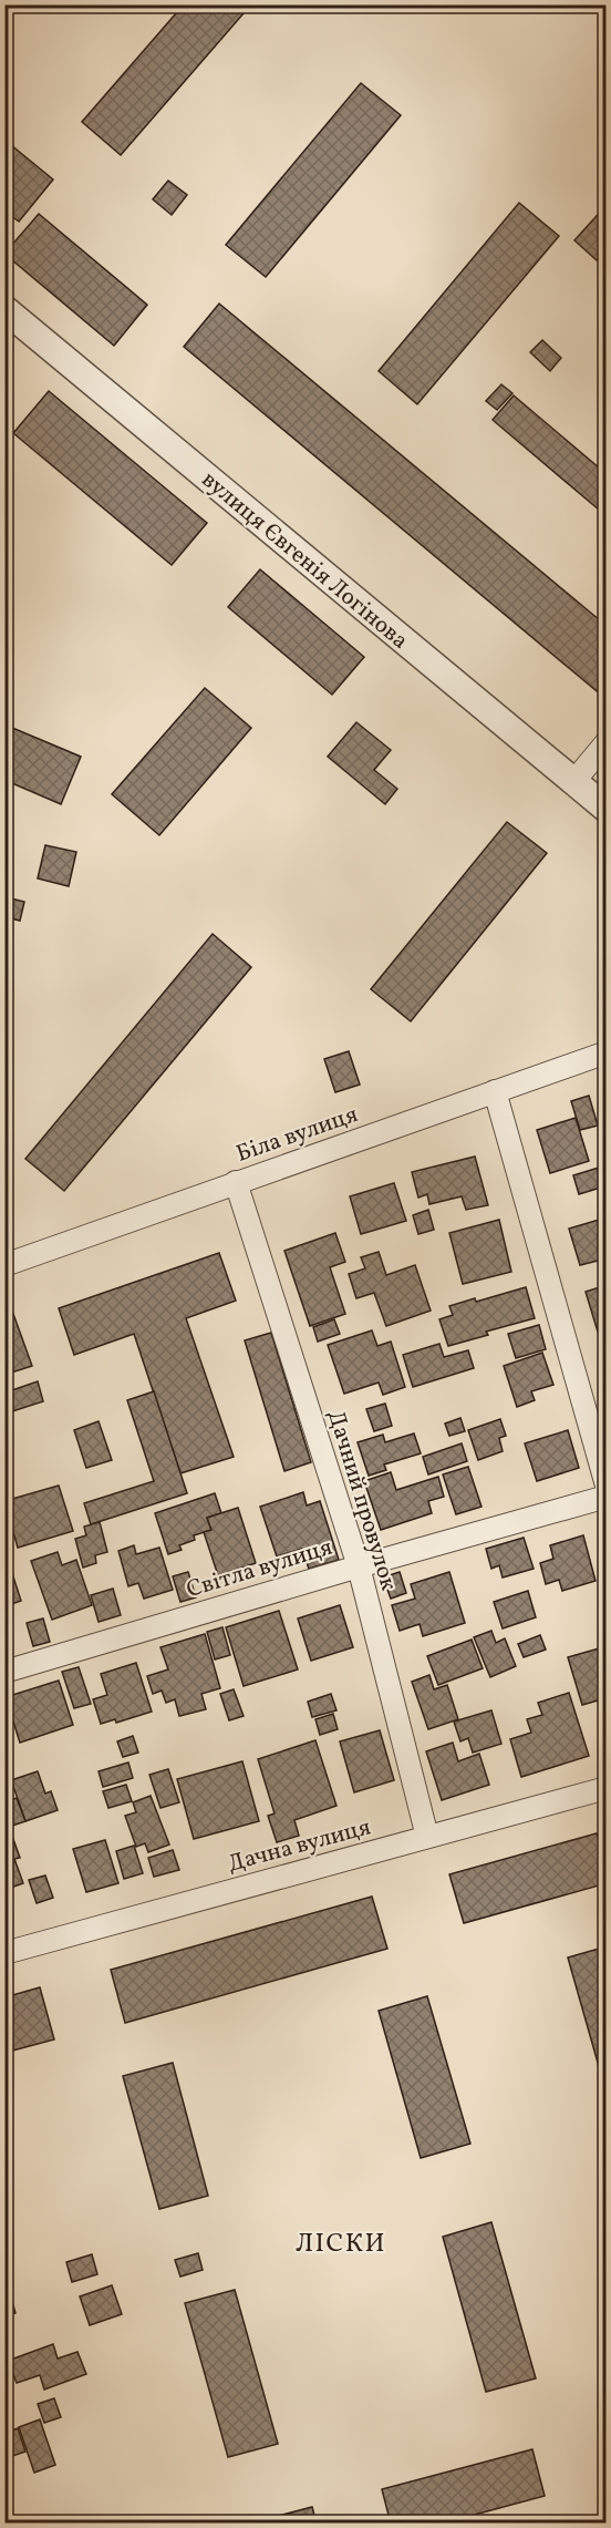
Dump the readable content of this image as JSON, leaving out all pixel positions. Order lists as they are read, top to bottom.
{
  "streets": {
    "street": [
      "вулиця Євгенія Логінова",
      "Біла вулиця",
      "Дачний провулок",
      "Світла вулиця",
      "Дачна вулиця"
    ]
  },
  "crossings": [
    ["Біла вулиця", "Дачний провулок"],
    ["Дачний провулок", "Світла вулиця"],
    ["Дачний провулок", "Дачна вулиця"]
  ],
  "districts": ["ЛІСКИ"]
}
